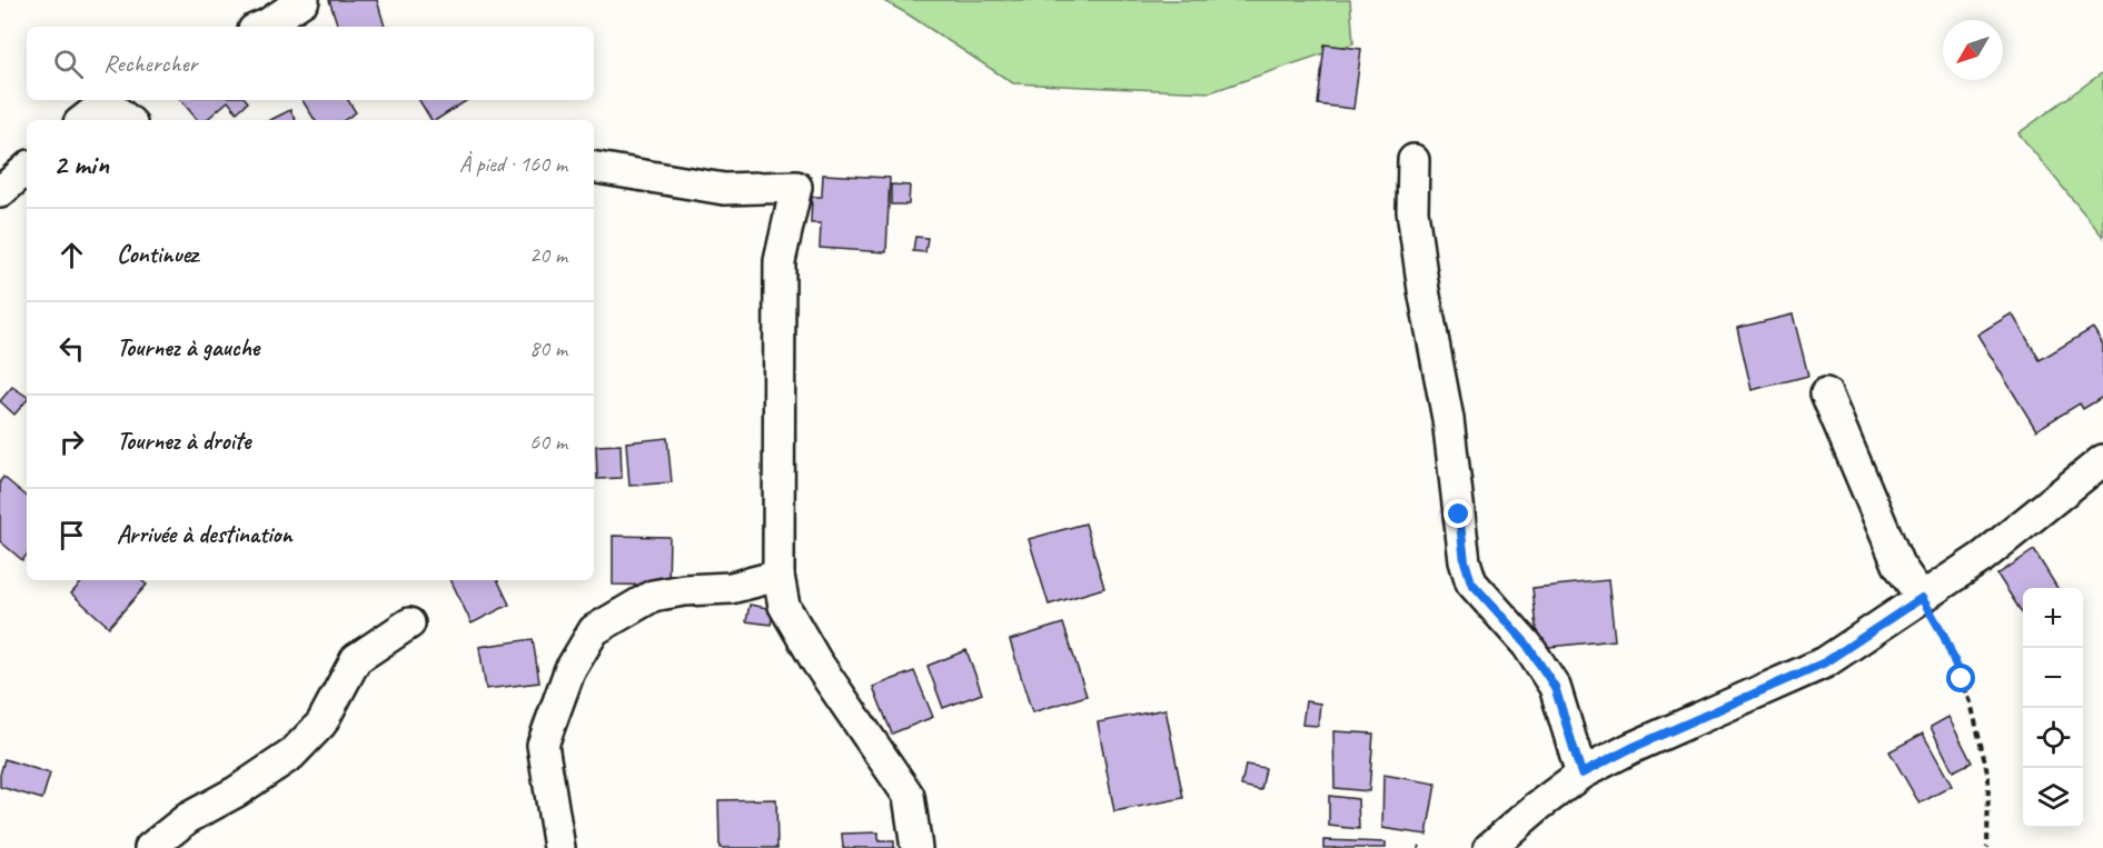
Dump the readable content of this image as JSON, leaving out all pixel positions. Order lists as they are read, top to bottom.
{
  "north": "bottom left",
  "page": {
    "search": "Rechercher",
    "heading": ["2 min", "À pied · 160 m"],
    "list": [
      ["Continuez", "20 m"],
      ["Tournez à gauche", "80 m"],
      ["Tournez à droite", "60 m"],
      "Arrivée à destination"
    ],
    "map_buttons": ["+", "−"]
  }
}
